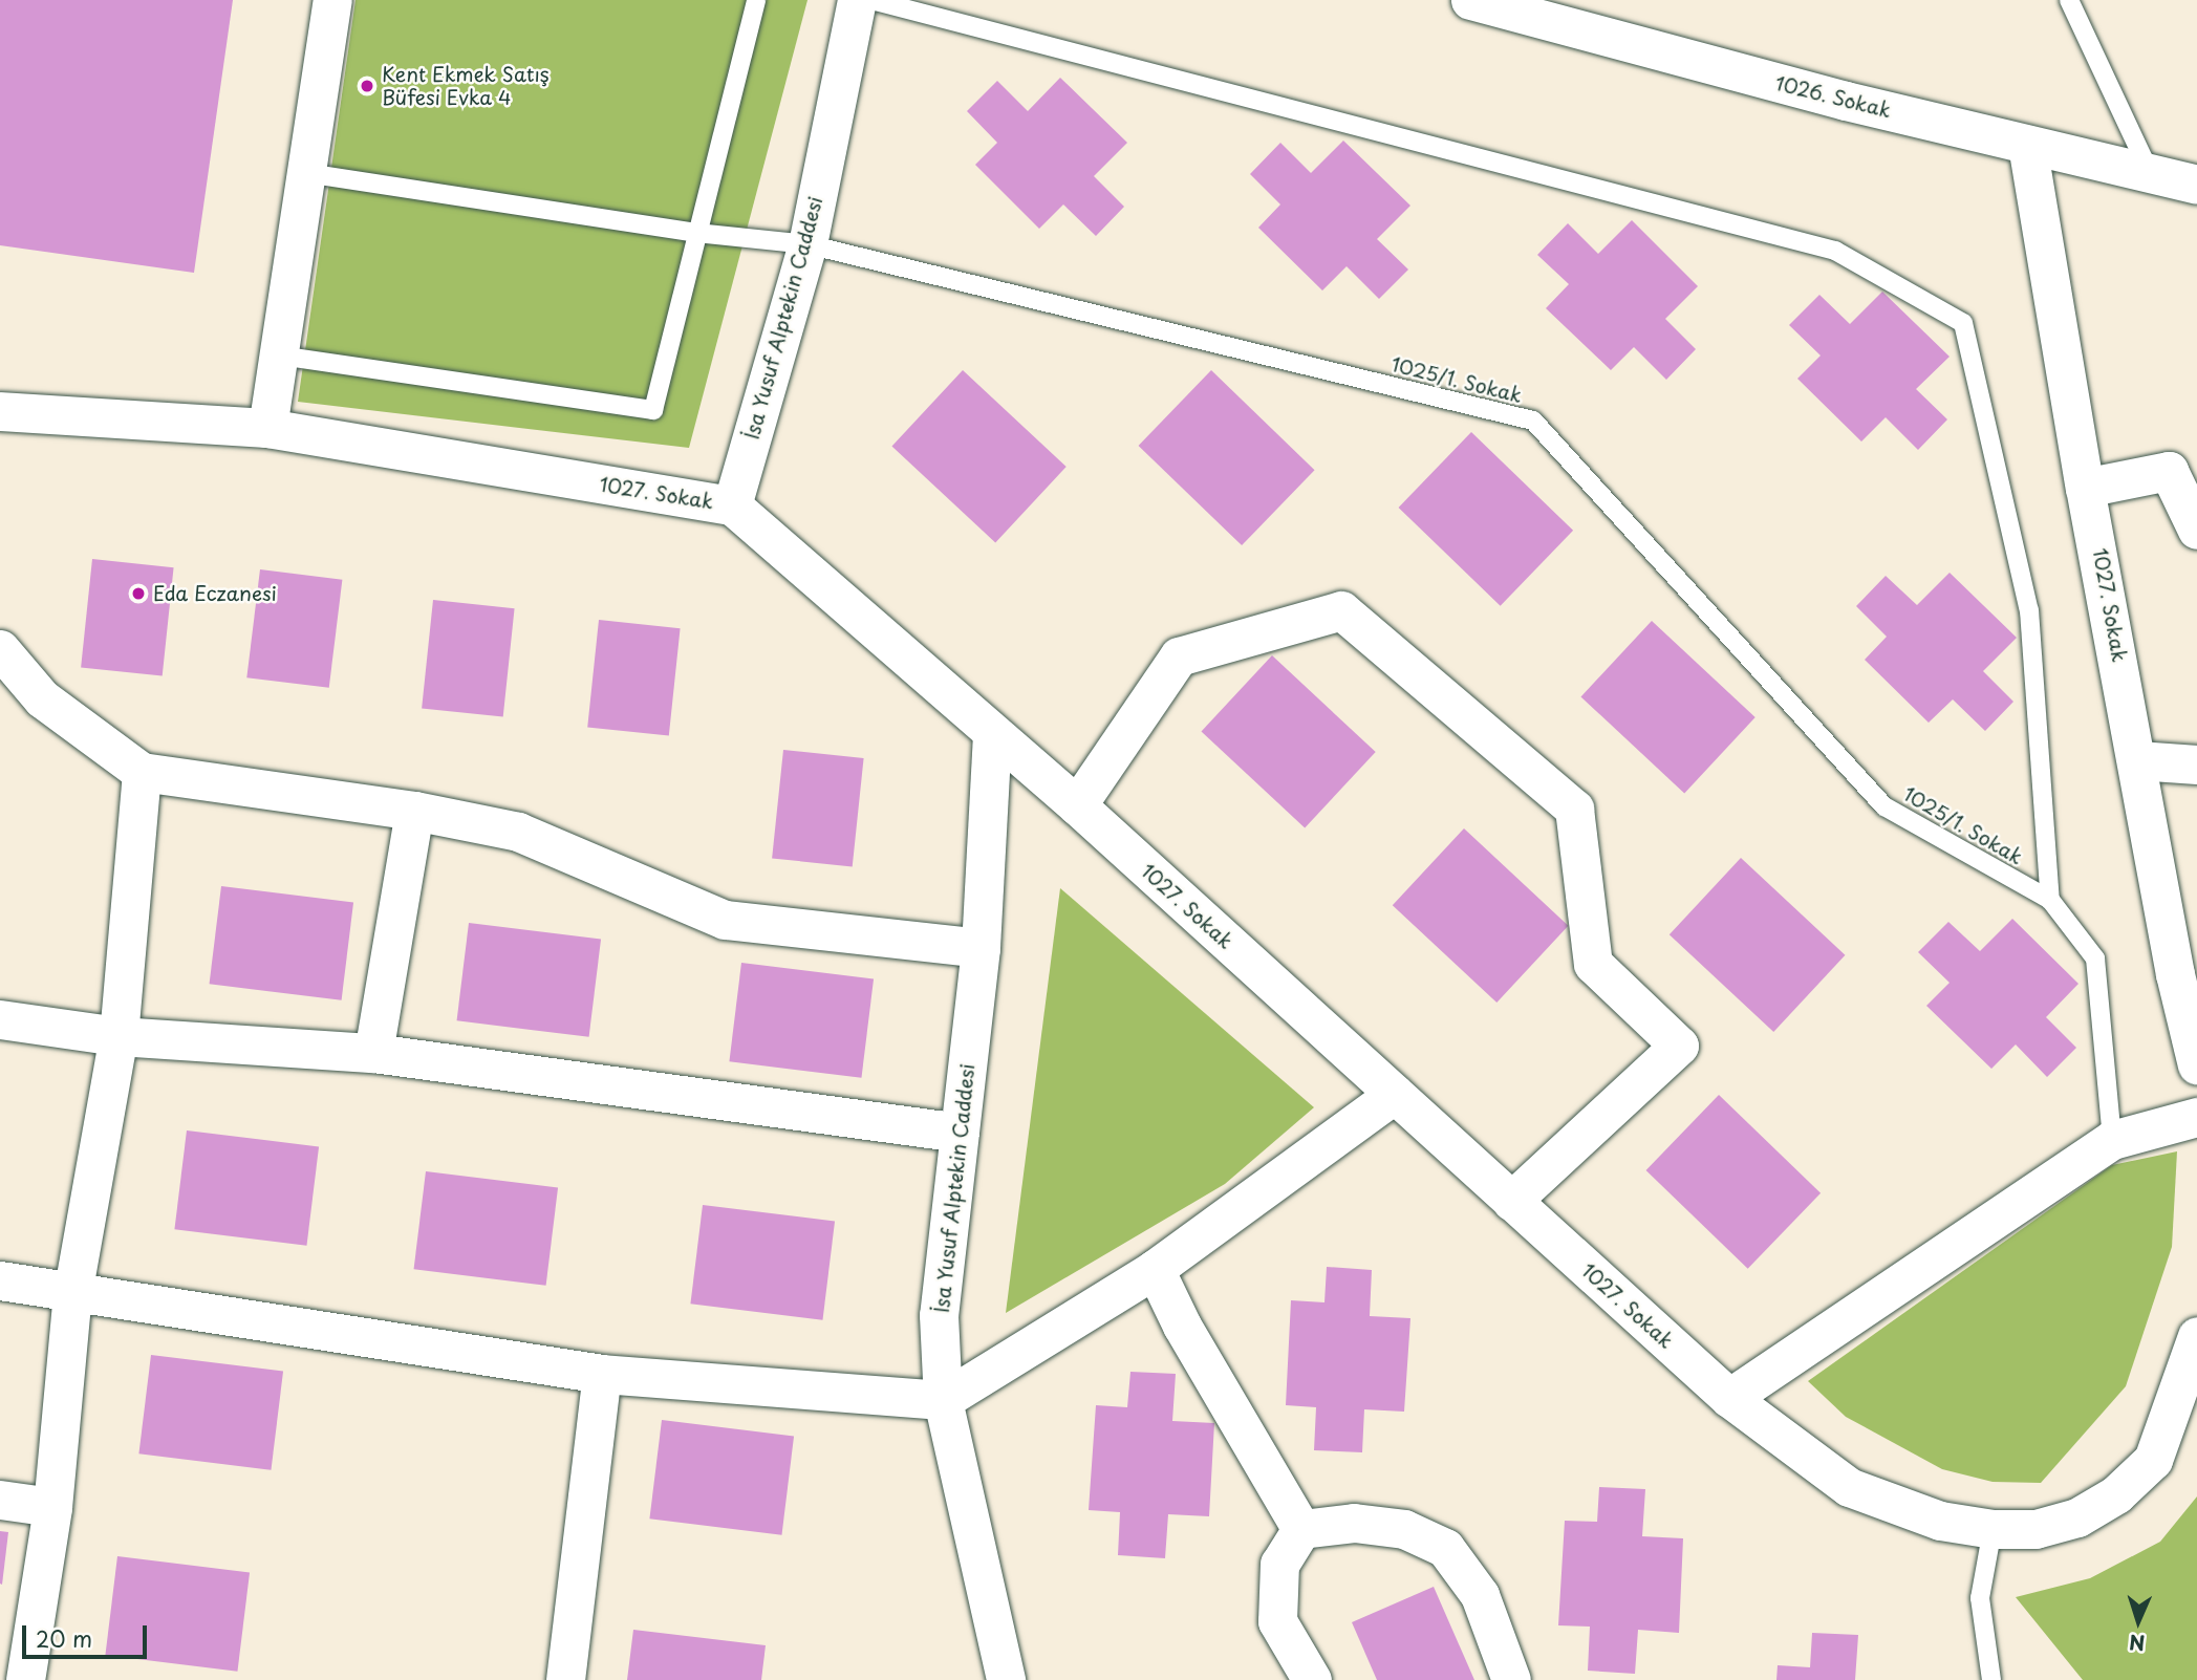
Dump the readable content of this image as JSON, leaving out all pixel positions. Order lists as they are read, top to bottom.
{
  "streets": {
    "street": ["1026. Sokak", "İsa Yusuf Alptekin Caddesi", "1027. Sokak"],
    "lane": ["1025/1. Sokak"]
  },
  "crossings": [
    ["1026. Sokak", "1027. Sokak"],
    ["İsa Yusuf Alptekin Caddesi", "1025/1. Sokak"],
    ["İsa Yusuf Alptekin Caddesi", "1027. Sokak"]
  ],
  "places": ["Kent Ekmek Satış Büfesi Evka 4", "Eda Eczanesi"],
  "scale_bar": "20 m",
  "north": "bottom"
}
